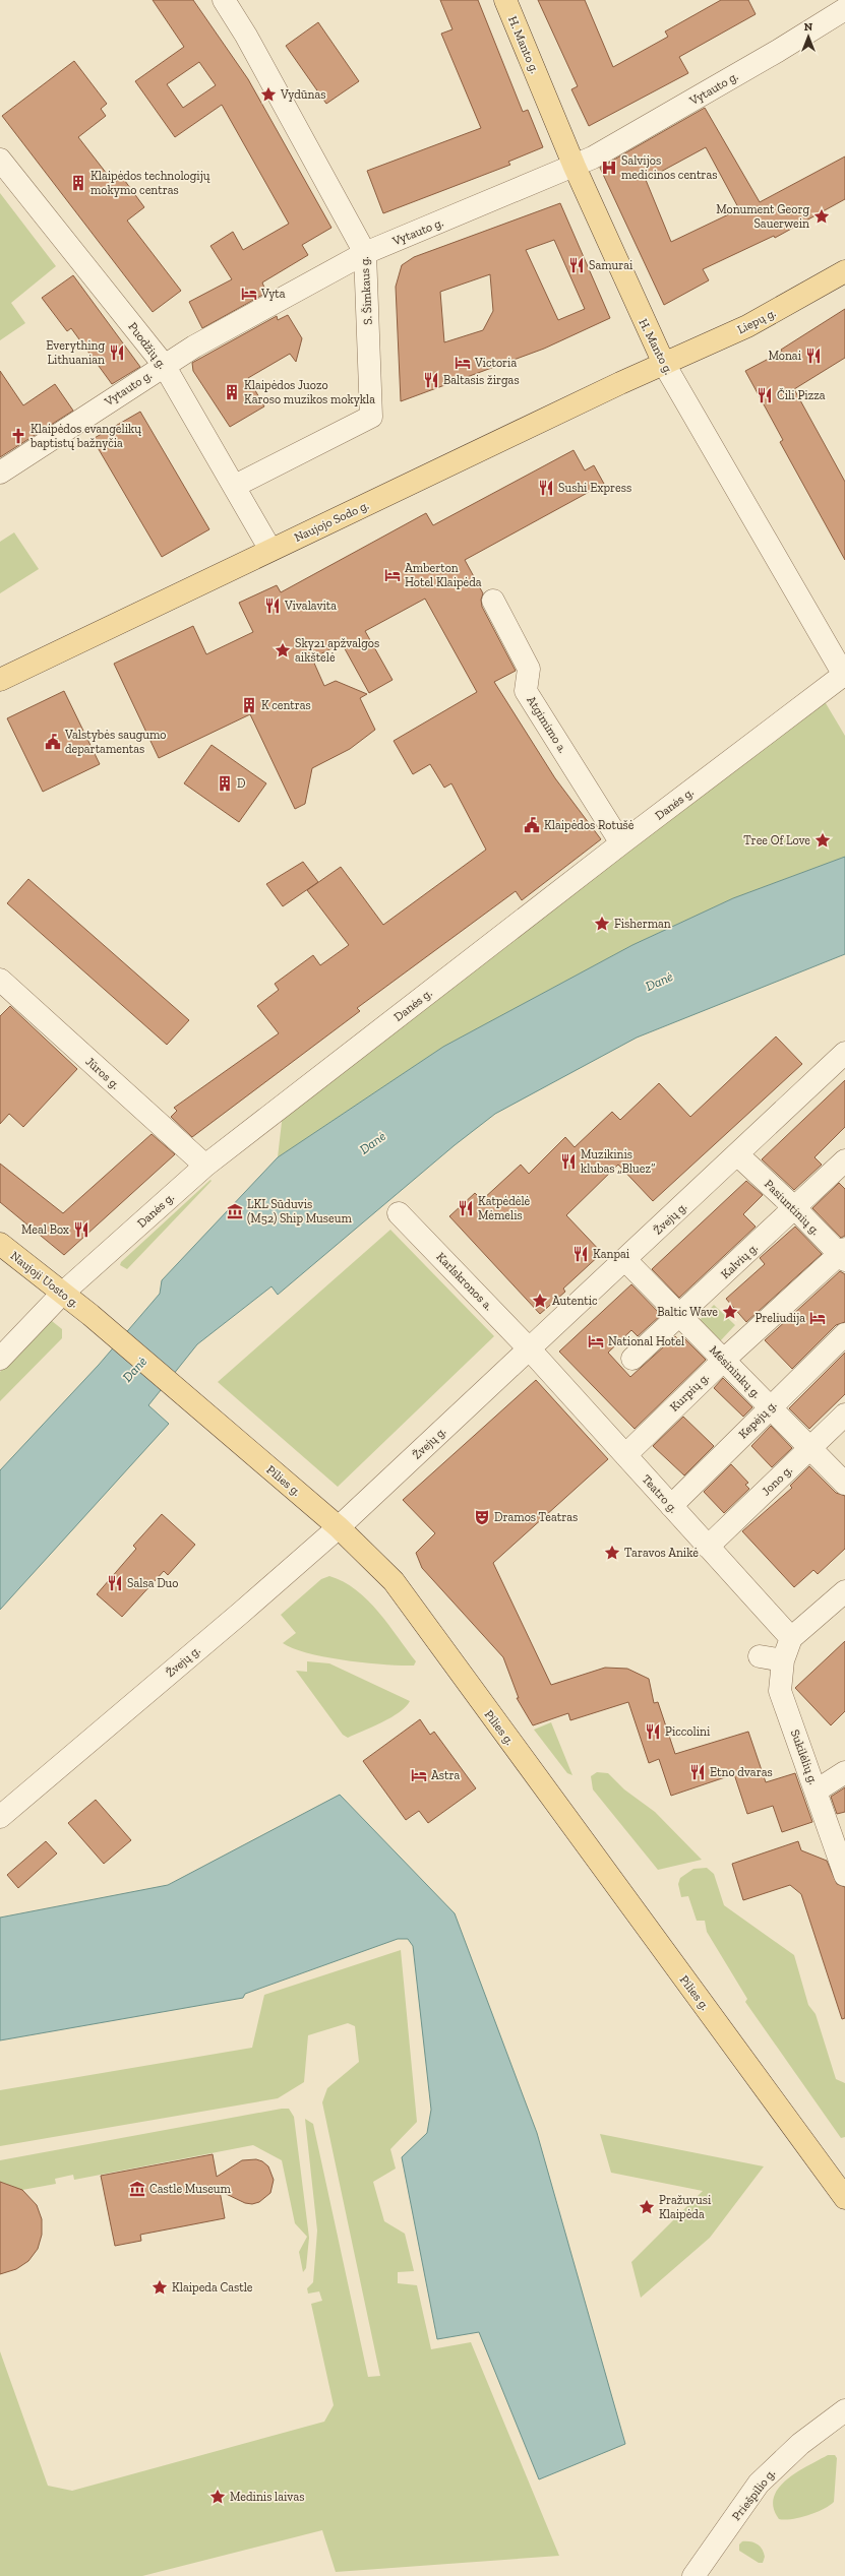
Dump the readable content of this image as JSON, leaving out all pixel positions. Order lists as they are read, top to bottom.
{
  "streets": {
    "main road": [
      "H. Manto g.",
      "Liepų g.",
      "Naujojo Sodo g.",
      "Naujoji Uosto g.",
      "Pilies g."
    ],
    "street": [
      "Vytauto g.",
      "S. Šimkaus g.",
      "Puodžių g.",
      "Atgimimo a.",
      "Danės g.",
      "Jūros g.",
      "Pasiuntinių g.",
      "Žvejų g.",
      "Kalvių g.",
      "Karlskronos a.",
      "Mėsininkų g.",
      "Kurpių g.",
      "Kepėjų g.",
      "Jono g.",
      "Teatro g.",
      "Sukilėlių g.",
      "Priešpilio g."
    ]
  },
  "crossings": [
    ["H. Manto g.", "Vytauto g."],
    ["H. Manto g.", "Liepų g."],
    ["H. Manto g.", "Naujojo Sodo g."],
    ["H. Manto g.", "Danės g."],
    ["Vytauto g.", "S. Šimkaus g."],
    ["Vytauto g.", "Puodžių g."],
    ["S. Šimkaus g.", "Puodžių g."],
    ["Liepų g.", "Naujojo Sodo g."],
    ["Puodžių g.", "Naujojo Sodo g."],
    ["Atgimimo a.", "Danės g."],
    ["Danės g.", "Jūros g."],
    ["Danės g.", "Naujoji Uosto g."],
    ["Pasiuntinių g.", "Žvejų g."],
    ["Pasiuntinių g.", "Kalvių g."],
    ["Pasiuntinių g.", "Kurpių g."],
    ["Žvejų g.", "Karlskronos a."],
    ["Žvejų g.", "Mėsininkų g."],
    ["Žvejų g.", "Pilies g."],
    ["Žvejų g.", "Teatro g."],
    ["Kalvių g.", "Mėsininkų g."],
    ["Naujoji Uosto g.", "Pilies g."],
    ["Karlskronos a.", "Teatro g."],
    ["Mėsininkų g.", "Kurpių g."],
    ["Mėsininkų g.", "Kepėjų g."],
    ["Mėsininkų g.", "Jono g."],
    ["Kurpių g.", "Teatro g."],
    ["Kepėjų g.", "Teatro g."],
    ["Jono g.", "Teatro g."],
    ["Teatro g.", "Sukilėlių g."]
  ],
  "water": ["Danė"],
  "places": {
    "place": [
      "Vydūnas",
      "Monument Georg Sauerwein",
      "Sky21 apžvalgos aikštelė",
      "Tree Of Love",
      "Fisherman",
      "Autentic",
      "Baltic Wave",
      "Taravos Anikė",
      "Pražuvusi Klaipėda",
      "Klaipeda Castle",
      "Medinis laivas"
    ],
    "hospital": ["Salvijos medicinos centras"],
    "building": [
      "Klaipėdos technologijų mokymo centras",
      "Klaipėdos Juozo Karoso muzikos mokykla",
      "K centras",
      "D"
    ],
    "restaurant": [
      "Samurai",
      "Everything Lithuanian",
      "Monai",
      "Baltasis žirgas",
      "Čili Pizza",
      "Sushi Express",
      "Vivalavita",
      "Muzikinis klubas „Bluez“",
      "Katpėdėlė Mėmelis",
      "Meal Box",
      "Kanpai",
      "Salsa Duo",
      "Piccolini",
      "Etno dvaras"
    ],
    "hotel": [
      "Vyta",
      "Victoria",
      "Amberton Hotel Klaipėda",
      "Preliudija",
      "National Hotel",
      "Astra"
    ],
    "church": ["Klaipėdos evangelikų baptistų bažnyčia"],
    "public building": ["Valstybės saugumo departamentas", "Klaipėdos Rotušė"],
    "museum": ["LKL Sūduvis (M52) Ship Museum", "Castle Museum"],
    "theatre": ["Dramos Teatras"]
  },
  "north": "top"
}
